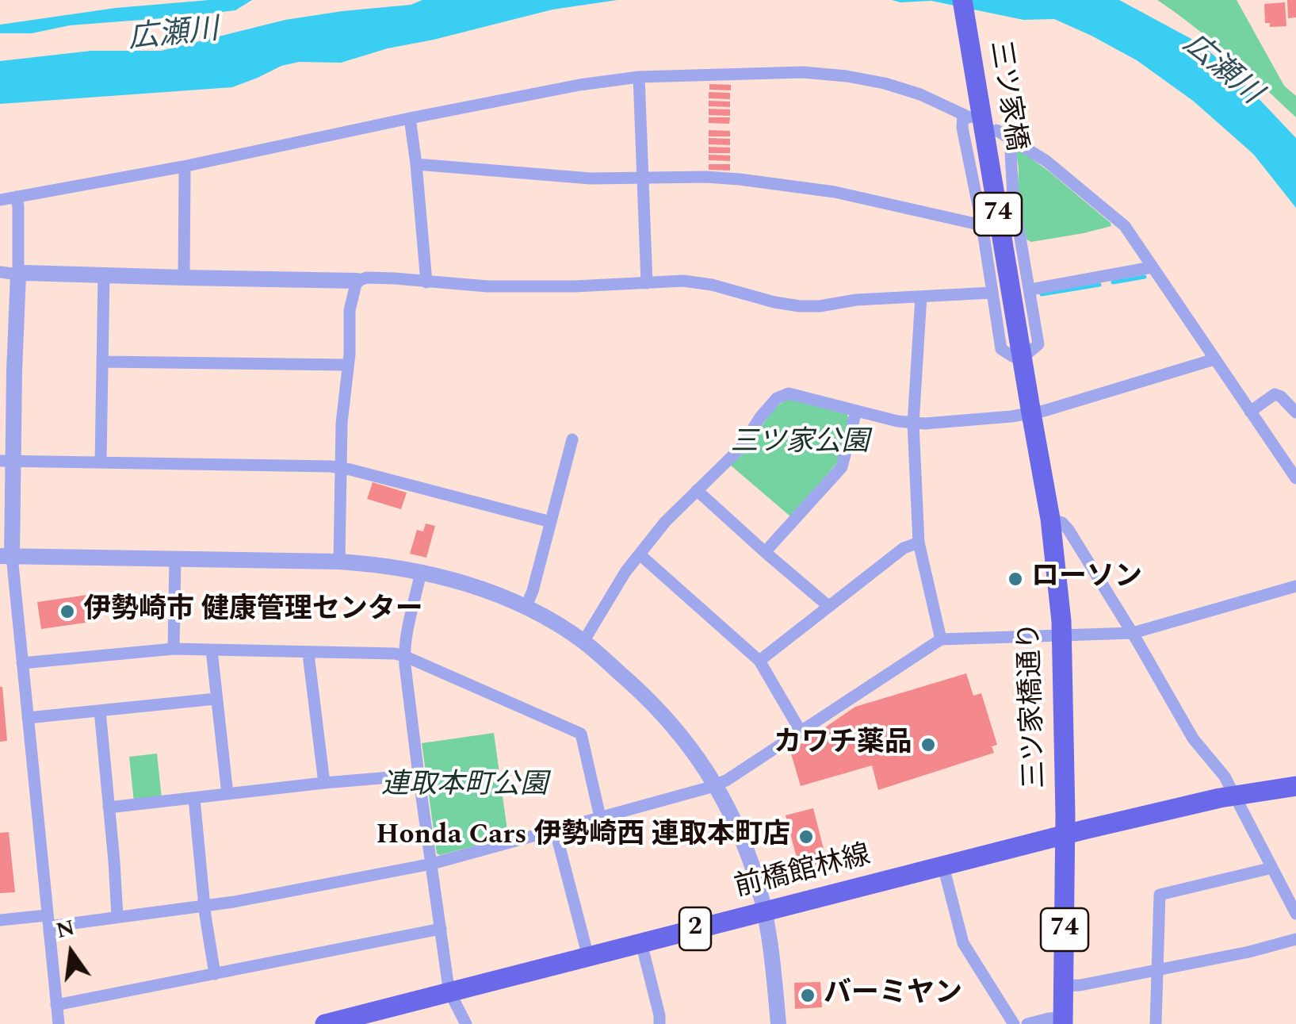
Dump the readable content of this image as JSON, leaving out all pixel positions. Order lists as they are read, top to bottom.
{
  "streets": {
    "main road": [
      "三ツ家橋",
      "74",
      "三ツ家橋通り",
      "前橋館林線",
      "2"
    ]
  },
  "crossings": [
    ["三ツ家橋", "三ツ家橋通り"],
    ["三ツ家橋通り", "前橋館林線"]
  ],
  "water": ["広瀬川"],
  "parks": ["三ツ家公園", "連取本町公園"],
  "places": [
    "ローソン",
    "伊勢崎市 健康管理センター",
    "カワチ薬品",
    "Honda Cars 伊勢崎西 連取本町店",
    "バーミヤン"
  ],
  "north": "top"
}
